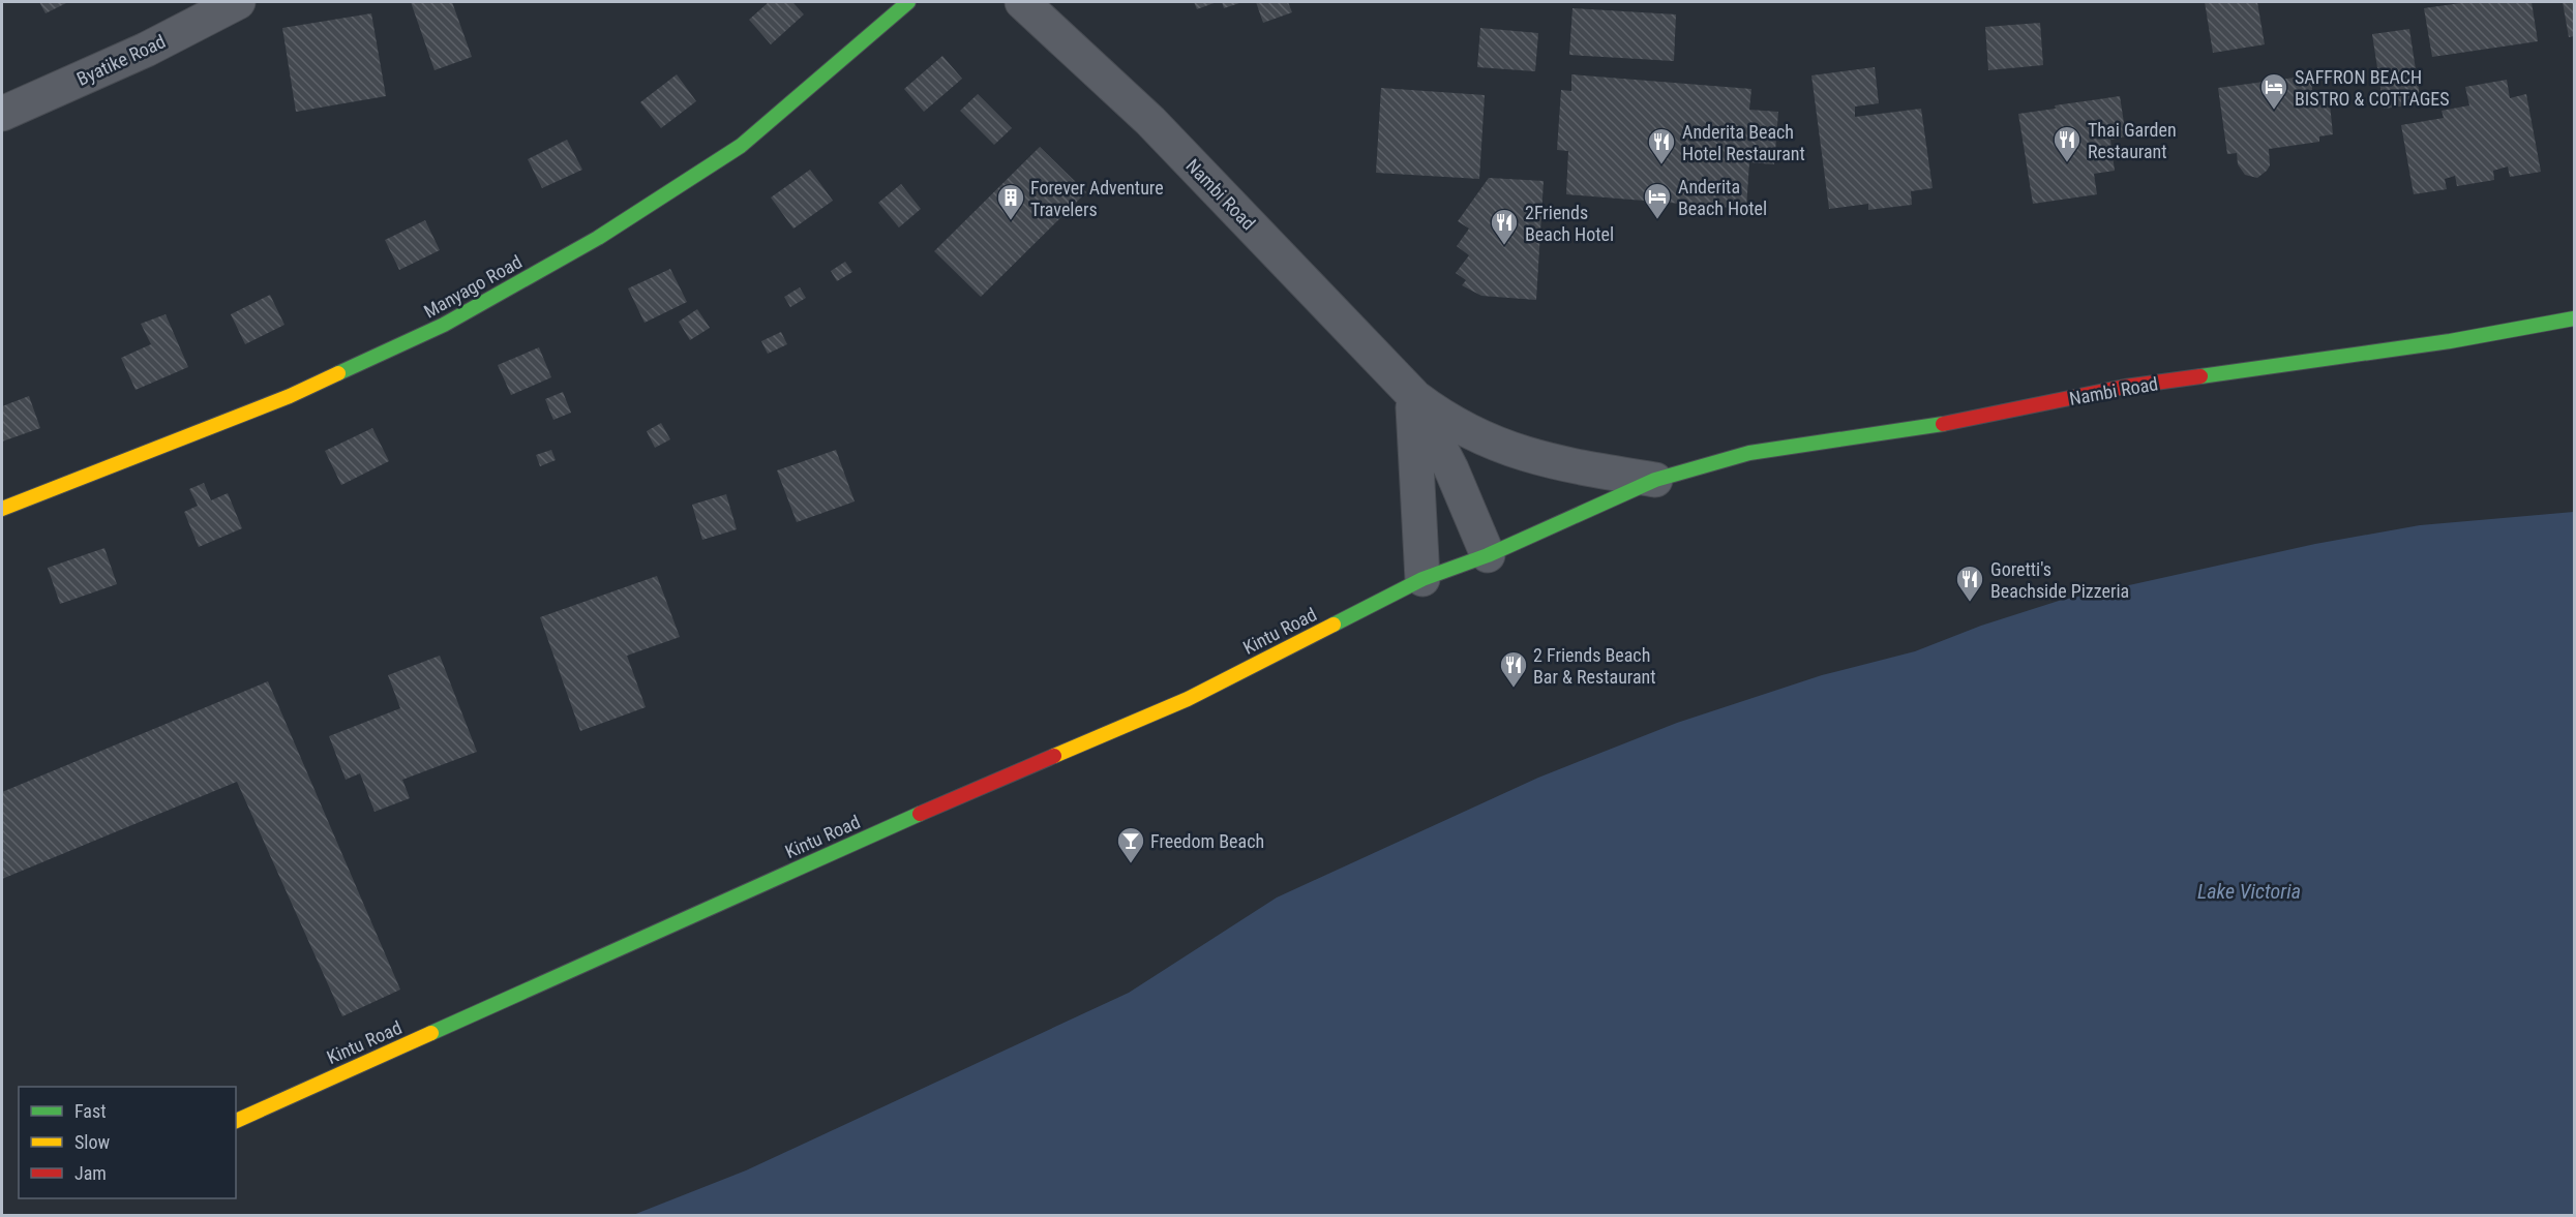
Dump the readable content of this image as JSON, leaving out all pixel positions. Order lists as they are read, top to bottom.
{
  "streets": {
    "street": [
      "Byatike Road",
      "Nambi Road",
      "Manyago Road",
      "Kintu Road"
    ]
  },
  "crossings": [
    ["Nambi Road", "Kintu Road"]
  ],
  "water": ["Lake Victoria"],
  "places": {
    "hotel": ["SAFFRON BEACH BISTRO & COTTAGES", "Anderita Beach Hotel"],
    "restaurant": [
      "Thai Garden Restaurant",
      "Anderita Beach Hotel Restaurant",
      "2Friends Beach Hotel",
      "Goretti's Beachside Pizzeria",
      "2 Friends Beach Bar & Restaurant"
    ],
    "building": ["Forever Adventure Travelers"],
    "bar": ["Freedom Beach"]
  },
  "legend": ["Fast", "Slow", "Jam"]
}
